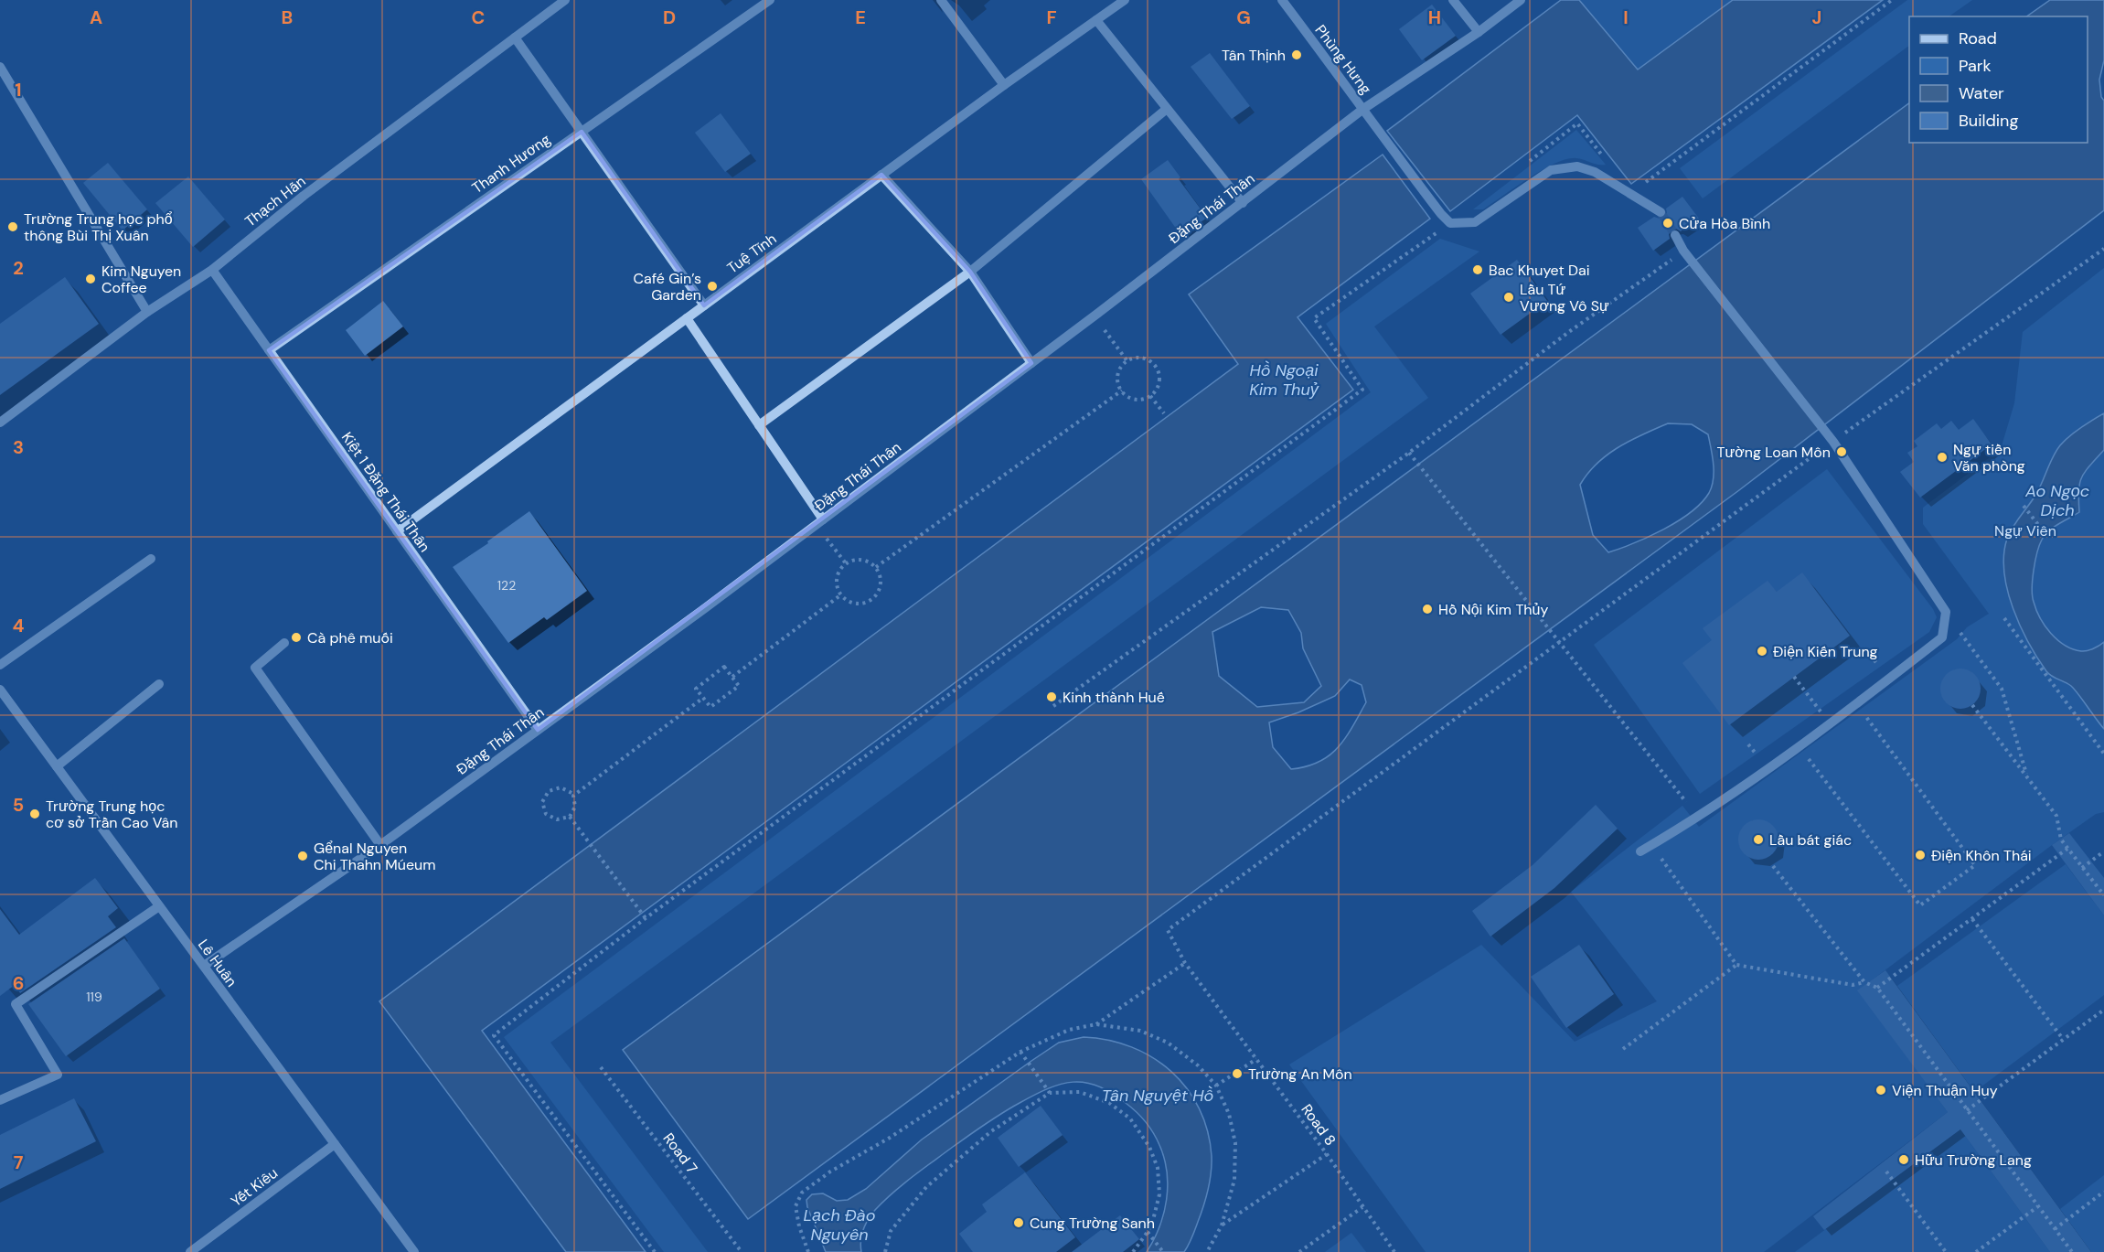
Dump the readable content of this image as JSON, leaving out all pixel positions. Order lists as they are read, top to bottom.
{
  "streets": {
    "street": [
      "Phùng Hưng",
      "Thanh Hương",
      "Thạch Hãn",
      "Đặng Thái Thân",
      "Tuệ Tĩnh",
      "Kiệt 1 Đặng Thái Thân",
      "Lê Huân",
      "Yết Kiêu"
    ],
    "path": ["Road 8", "Road 7"]
  },
  "crossings": [
    ["Phùng Hưng", "Đặng Thái Thân"],
    ["Thanh Hương", "Kiệt 1 Đặng Thái Thân"],
    ["Thạch Hãn", "Kiệt 1 Đặng Thái Thân"],
    ["Đặng Thái Thân", "Kiệt 1 Đặng Thái Thân"],
    ["Đặng Thái Thân", "Lê Huân"],
    ["Tuệ Tĩnh", "Kiệt 1 Đặng Thái Thân"],
    ["Lê Huân", "Yết Kiêu"]
  ],
  "water": [
    "Hồ Ngoại Kim Thuỷ",
    "Ao Ngọc Dịch",
    "Tân Nguyệt Hồ",
    "Lạch Đào Nguyên"
  ],
  "parks": ["Ngự Viên"],
  "places": [
    "Tân Thịnh",
    "Cửa Hòa Bình",
    "Trường Trung học phổ thông Bùi Thị Xuân",
    "Bac Khuyet Dai",
    "Kim Nguyen Coffee",
    "Café Gin’s Garden",
    "Lầu Tứ Vương Vô Sự",
    "Tường Loan Môn",
    "Ngự tiền Văn phòng",
    "Hồ Nội Kim Thủy",
    "Cà phê muối",
    "Điện Kiến Trung",
    "Kinh thành Huế",
    "Trường Trung học cơ sở Trần Cao Vân",
    "Lầu bát giác",
    "Điện Khôn Thái",
    "Gểnal Nguyen Chi Thahn Múeum",
    "Trường An Môn",
    "Viện Thuận Huy",
    "Hữu Trường Lang",
    "Cung Trường Sanh"
  ],
  "house_numbers": ["122", "119"],
  "legend": [
    "Road",
    "Park",
    "Water",
    "Building"
  ],
  "grid": {
    "columns": [
      "A",
      "B",
      "C",
      "D",
      "E",
      "F",
      "G",
      "H",
      "I",
      "J"
    ],
    "rows": [
      "1",
      "2",
      "3",
      "4",
      "5",
      "6",
      "7"
    ]
  }
}
